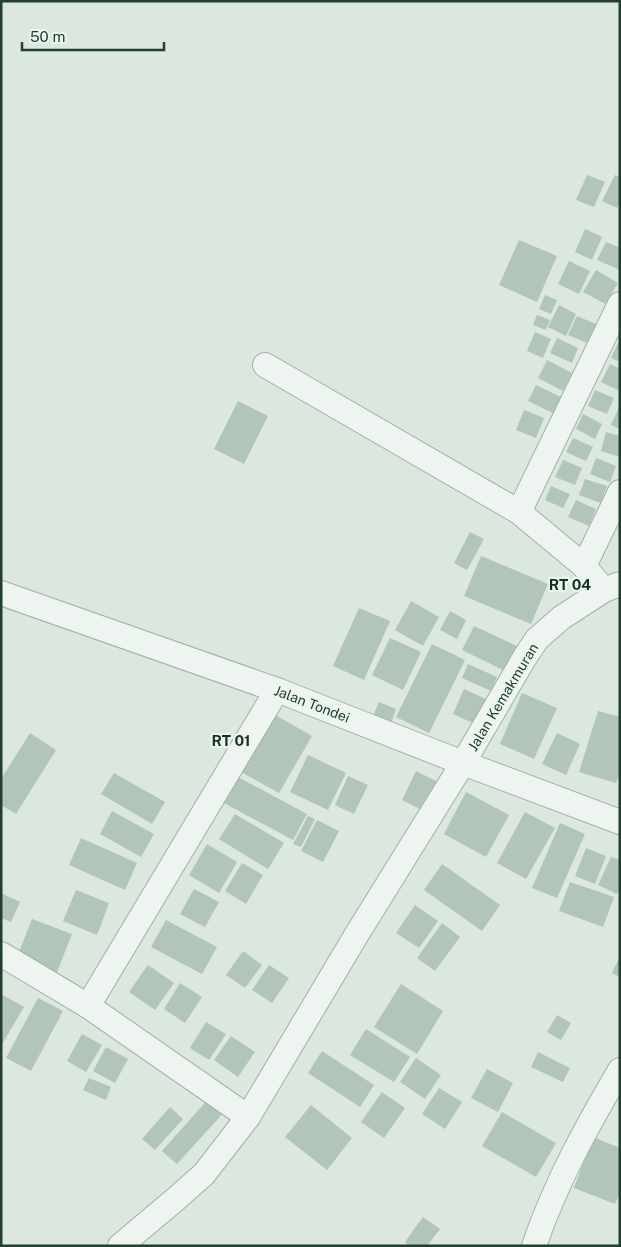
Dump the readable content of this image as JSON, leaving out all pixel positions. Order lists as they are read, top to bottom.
{
  "streets": {
    "street": ["Jalan Kemakmuran", "Jalan Tondei"]
  },
  "crossings": [
    ["Jalan Kemakmuran", "Jalan Tondei"]
  ],
  "districts": ["RT 04", "RT 01"],
  "scale_bar": "50 m"
}
